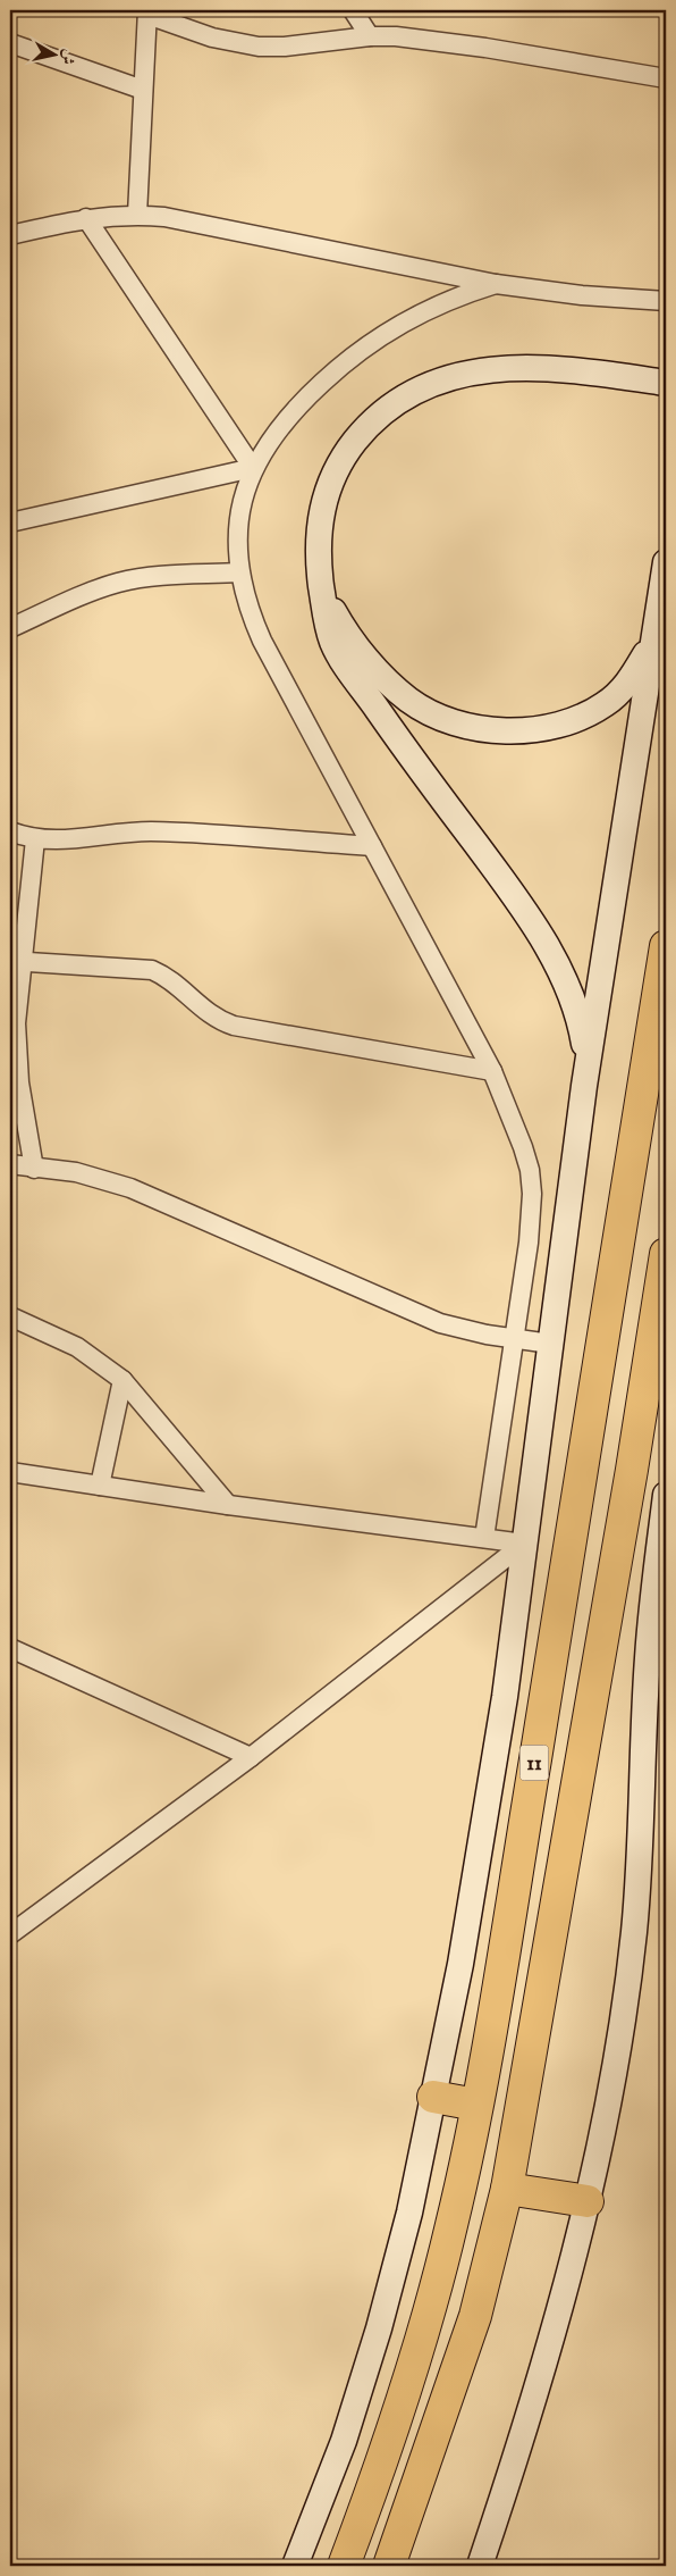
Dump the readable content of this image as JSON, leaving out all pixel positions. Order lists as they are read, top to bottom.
{
  "streets": {
    "highway": ["11"]
  },
  "north": "right"
}
